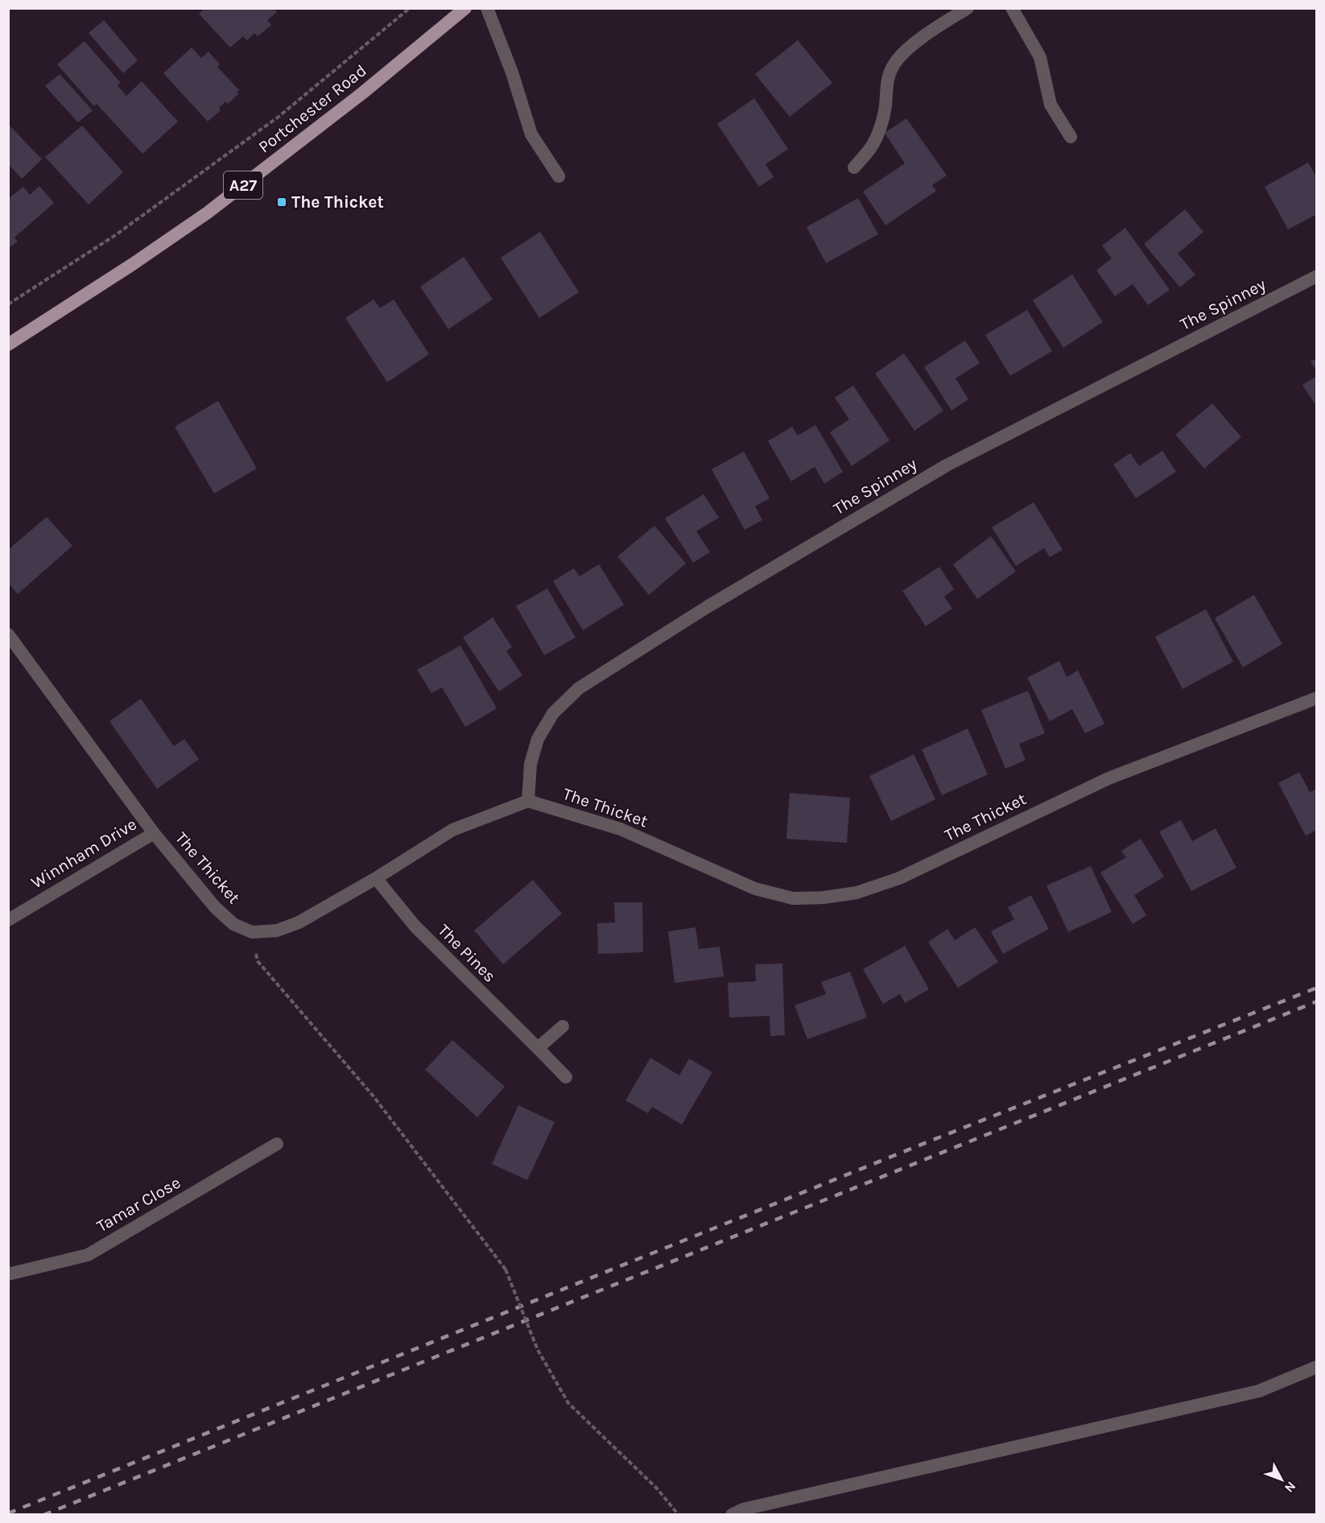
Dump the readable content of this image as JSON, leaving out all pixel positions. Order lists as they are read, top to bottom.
{
  "streets": {
    "main road": ["Portchester Road", "A27"],
    "street": [
      "The Spinney",
      "The Thicket",
      "Winnham Drive",
      "The Pines",
      "Tamar Close"
    ]
  },
  "crossings": [
    ["The Spinney", "The Thicket"],
    ["The Thicket", "Winnham Drive"]
  ],
  "places": {
    "transit": ["The Thicket"]
  },
  "north": "bottom right"
}
